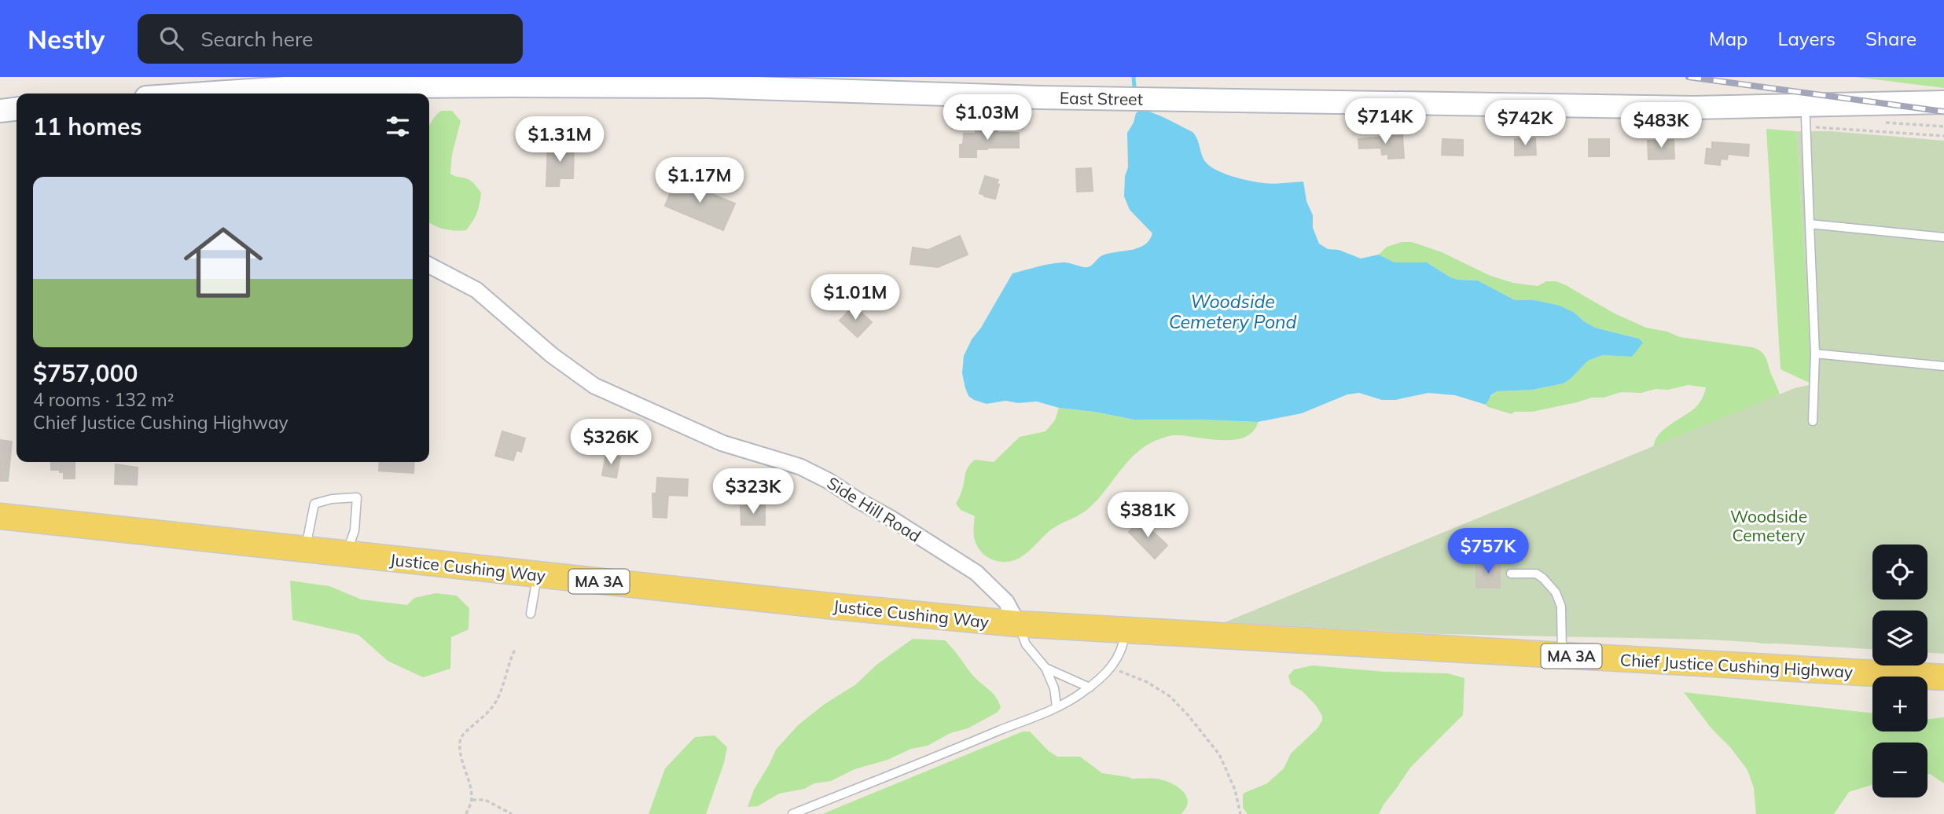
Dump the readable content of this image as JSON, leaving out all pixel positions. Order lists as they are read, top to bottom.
{
  "streets": {
    "main road": [
      "East Street",
      "Justice Cushing Way",
      "MA 3A",
      "Chief Justice Cushing Highway"
    ],
    "street": ["Side Hill Road"]
  },
  "crossings": [
    ["Side Hill Road", "Justice Cushing Way"],
    ["Justice Cushing Way", "Chief Justice Cushing Highway"]
  ],
  "water": ["Woodside Cemetery Pond"],
  "parks": ["Woodside Cemetery"],
  "page": {
    "header": "Nestly",
    "search": "Search here",
    "nav": ["Map", "Layers", "Share"],
    "heading": "11 homes",
    "price": [
      "$1.03M",
      "$714K",
      "$742K",
      "$483K",
      "$1.31M",
      "$1.17M",
      "$1.01M",
      "$326K",
      "$323K",
      "$381K",
      "$757K"
    ],
    "list": [
      {
        "name": "$757,000",
        "note": "4 rooms · 132 m² · Chief Justice Cushing Highway"
      }
    ],
    "map_buttons": ["+", "−"]
  }
}
